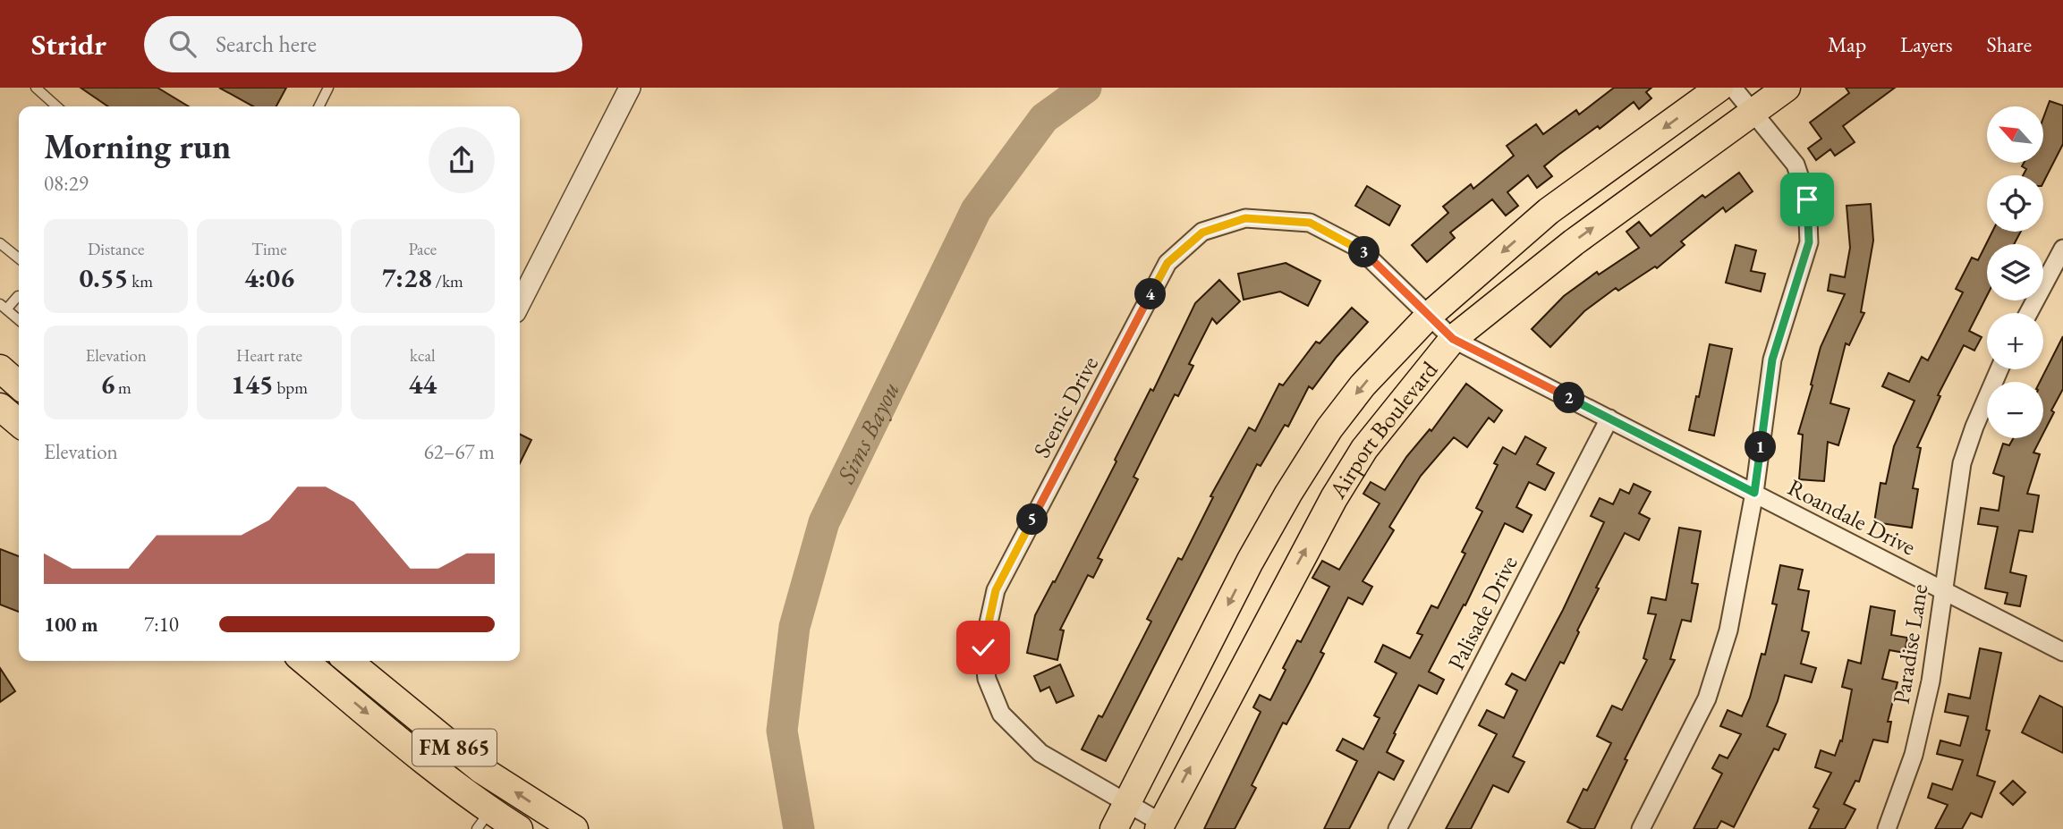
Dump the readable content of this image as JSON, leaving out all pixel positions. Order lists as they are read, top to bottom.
{
  "streets": {
    "main road": ["Airport Boulevard", "FM 865"],
    "street": [
      "Scenic Drive",
      "Roandale Drive",
      "Palisade Drive",
      "Paradise Lane"
    ]
  },
  "crossings": [
    ["Scenic Drive", "Airport Boulevard"],
    ["Scenic Drive", "Roandale Drive"],
    ["Airport Boulevard", "Roandale Drive"],
    ["Roandale Drive", "Palisade Drive"],
    ["Roandale Drive", "Paradise Lane"]
  ],
  "water": ["Sims Bayou"],
  "north": "top left",
  "page": {
    "header": "Stridr",
    "search": "Search here",
    "nav": ["Map", "Layers", "Share"],
    "map_buttons": ["+", "−"],
    "heading": ["Morning run", "08:29"],
    "stats": [
      ["Distance", "0.55 km"],
      ["Time", "4:06"],
      ["Pace", "7:28 /km"],
      ["Elevation", "6 m"],
      ["Heart rate", "145 bpm"],
      ["kcal", "44"]
    ],
    "pins": [
      "3",
      "4",
      "2",
      "1",
      "5"
    ],
    "chart": ["Elevation", "62–67 m"],
    "list": [
      {
        "name": "100 m",
        "note": "7:10"
      }
    ]
  }
}
